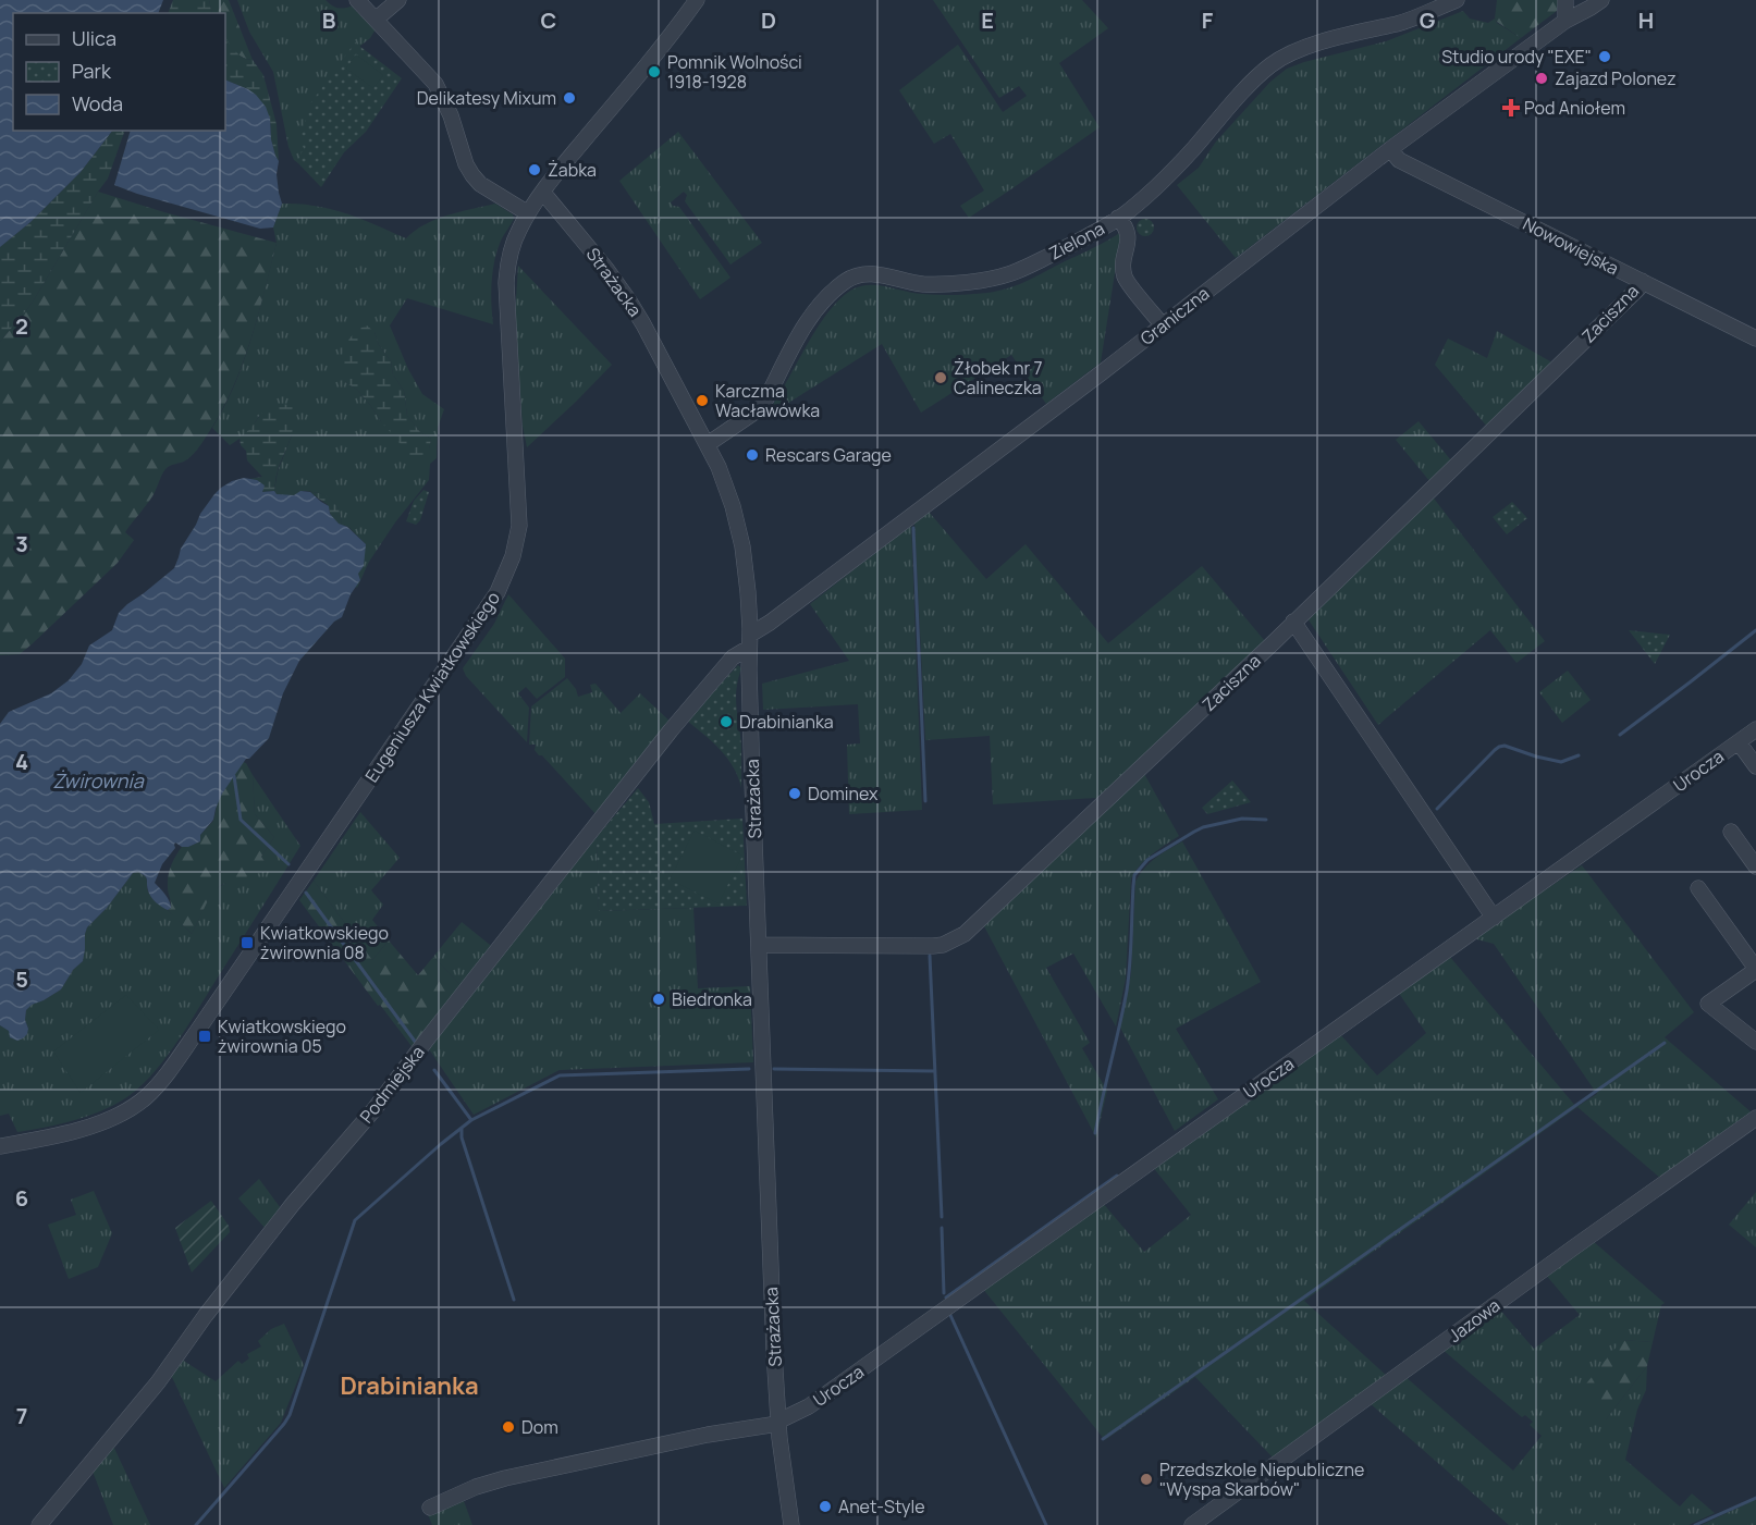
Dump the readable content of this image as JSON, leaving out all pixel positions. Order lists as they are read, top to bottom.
{
  "streets": {
    "street": [
      "Zielona",
      "Nowowiejska",
      "Strażacka",
      "Zaciszna",
      "Graniczna",
      "Eugeniusza Kwiatkowskiego",
      "Urocza",
      "Podmiejska",
      "Jazowa"
    ]
  },
  "crossings": [
    ["Zielona", "Strażacka"],
    ["Nowowiejska", "Zaciszna"],
    ["Nowowiejska", "Graniczna"],
    ["Strażacka", "Zaciszna"],
    ["Strażacka", "Graniczna"],
    ["Strażacka", "Eugeniusza Kwiatkowskiego"],
    ["Strażacka", "Urocza"],
    ["Strażacka", "Podmiejska"],
    ["Graniczna", "Podmiejska"]
  ],
  "districts": ["Drabinianka"],
  "water": ["Żwirownia"],
  "places": {
    "other": [
      "Studio urody \"EXE\"",
      "Pomnik Wolności 1918-1928",
      "Zajazd Polonez",
      "Delikatesy Mixum",
      "Żabka",
      "Żłobek nr 7 Calineczka",
      "Karczma Wacławówka",
      "Rescars Garage",
      "Drabinianka",
      "Dominex",
      "Biedronka",
      "Dom",
      "Przedszkole Niepubliczne \"Wyspa Skarbów\"",
      "Anet-Style"
    ],
    "health": ["Pod Aniołem"],
    "transit": ["Kwiatkowskiego żwirownia 08", "Kwiatkowskiego żwirownia 05"]
  },
  "legend": ["Ulica", "Park", "Woda"],
  "grid": {
    "columns": [
      "B",
      "C",
      "D",
      "E",
      "F",
      "G",
      "H"
    ],
    "rows": [
      "2",
      "3",
      "4",
      "5",
      "6",
      "7"
    ]
  }
}
